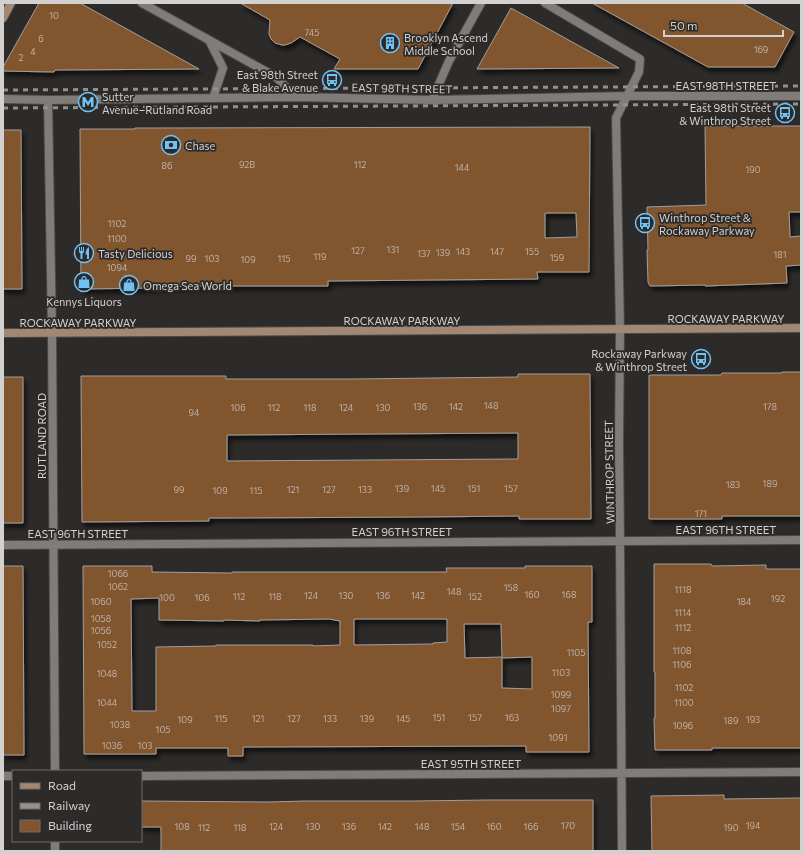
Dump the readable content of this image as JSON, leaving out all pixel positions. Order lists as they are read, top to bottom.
{
  "streets": {
    "street": [
      "EAST 98TH STREET",
      "ROCKAWAY PARKWAY",
      "RUTLAND ROAD",
      "WINTHROP STREET",
      "EAST 96TH STREET",
      "EAST 95TH STREET"
    ]
  },
  "crossings": [
    ["EAST 98TH STREET", "RUTLAND ROAD"],
    ["EAST 98TH STREET", "WINTHROP STREET"],
    ["ROCKAWAY PARKWAY", "RUTLAND ROAD"],
    ["ROCKAWAY PARKWAY", "WINTHROP STREET"],
    ["RUTLAND ROAD", "EAST 96TH STREET"],
    ["WINTHROP STREET", "EAST 96TH STREET"],
    ["WINTHROP STREET", "EAST 95TH STREET"]
  ],
  "places": {
    "building": ["Brooklyn Ascend Middle School"],
    "bus stop": [
      "East 98th Street & Blake Avenue",
      "East 98th Street & Winthrop Street",
      "Winthrop Street & Rockaway Parkway",
      "Rockaway Parkway & Winthrop Street"
    ],
    "metro station": ["Sutter Avenue–Rutland Road"],
    "bank": ["Chase"],
    "restaurant": ["Tasty Delicious"],
    "shop": ["Kennys Liquors", "Omega Sea World"]
  },
  "house_numbers": [
    "10",
    "745",
    "6",
    "169",
    "4",
    "2",
    "92B",
    "112",
    "86",
    "144",
    "190",
    "1102",
    "1100",
    "131",
    "127",
    "143",
    "147",
    "155",
    "139",
    "137",
    "181",
    "119",
    "159",
    "99",
    "103",
    "115",
    "109",
    "1094",
    "148",
    "136",
    "142",
    "178",
    "106",
    "112",
    "118",
    "124",
    "130",
    "94",
    "189",
    "183",
    "139",
    "145",
    "151",
    "157",
    "99",
    "121",
    "127",
    "133",
    "109",
    "115",
    "171",
    "1066",
    "1062",
    "158",
    "1118",
    "148",
    "160",
    "168",
    "124",
    "130",
    "136",
    "142",
    "112",
    "118",
    "152",
    "100",
    "106",
    "192",
    "1060",
    "184",
    "1114",
    "1058",
    "1112",
    "1056",
    "1052",
    "1108",
    "1105",
    "1106",
    "1103",
    "1048",
    "1102",
    "1099",
    "1044",
    "1100",
    "1097",
    "151",
    "157",
    "163",
    "115",
    "121",
    "127",
    "133",
    "139",
    "145",
    "109",
    "193",
    "189",
    "1038",
    "1096",
    "105",
    "1091",
    "1036",
    "103",
    "170",
    "194",
    "108",
    "124",
    "130",
    "136",
    "142",
    "148",
    "154",
    "160",
    "166",
    "112",
    "118",
    "190"
  ],
  "legend": ["Road", "Railway", "Building"],
  "scale_bar": "50 m"
}
